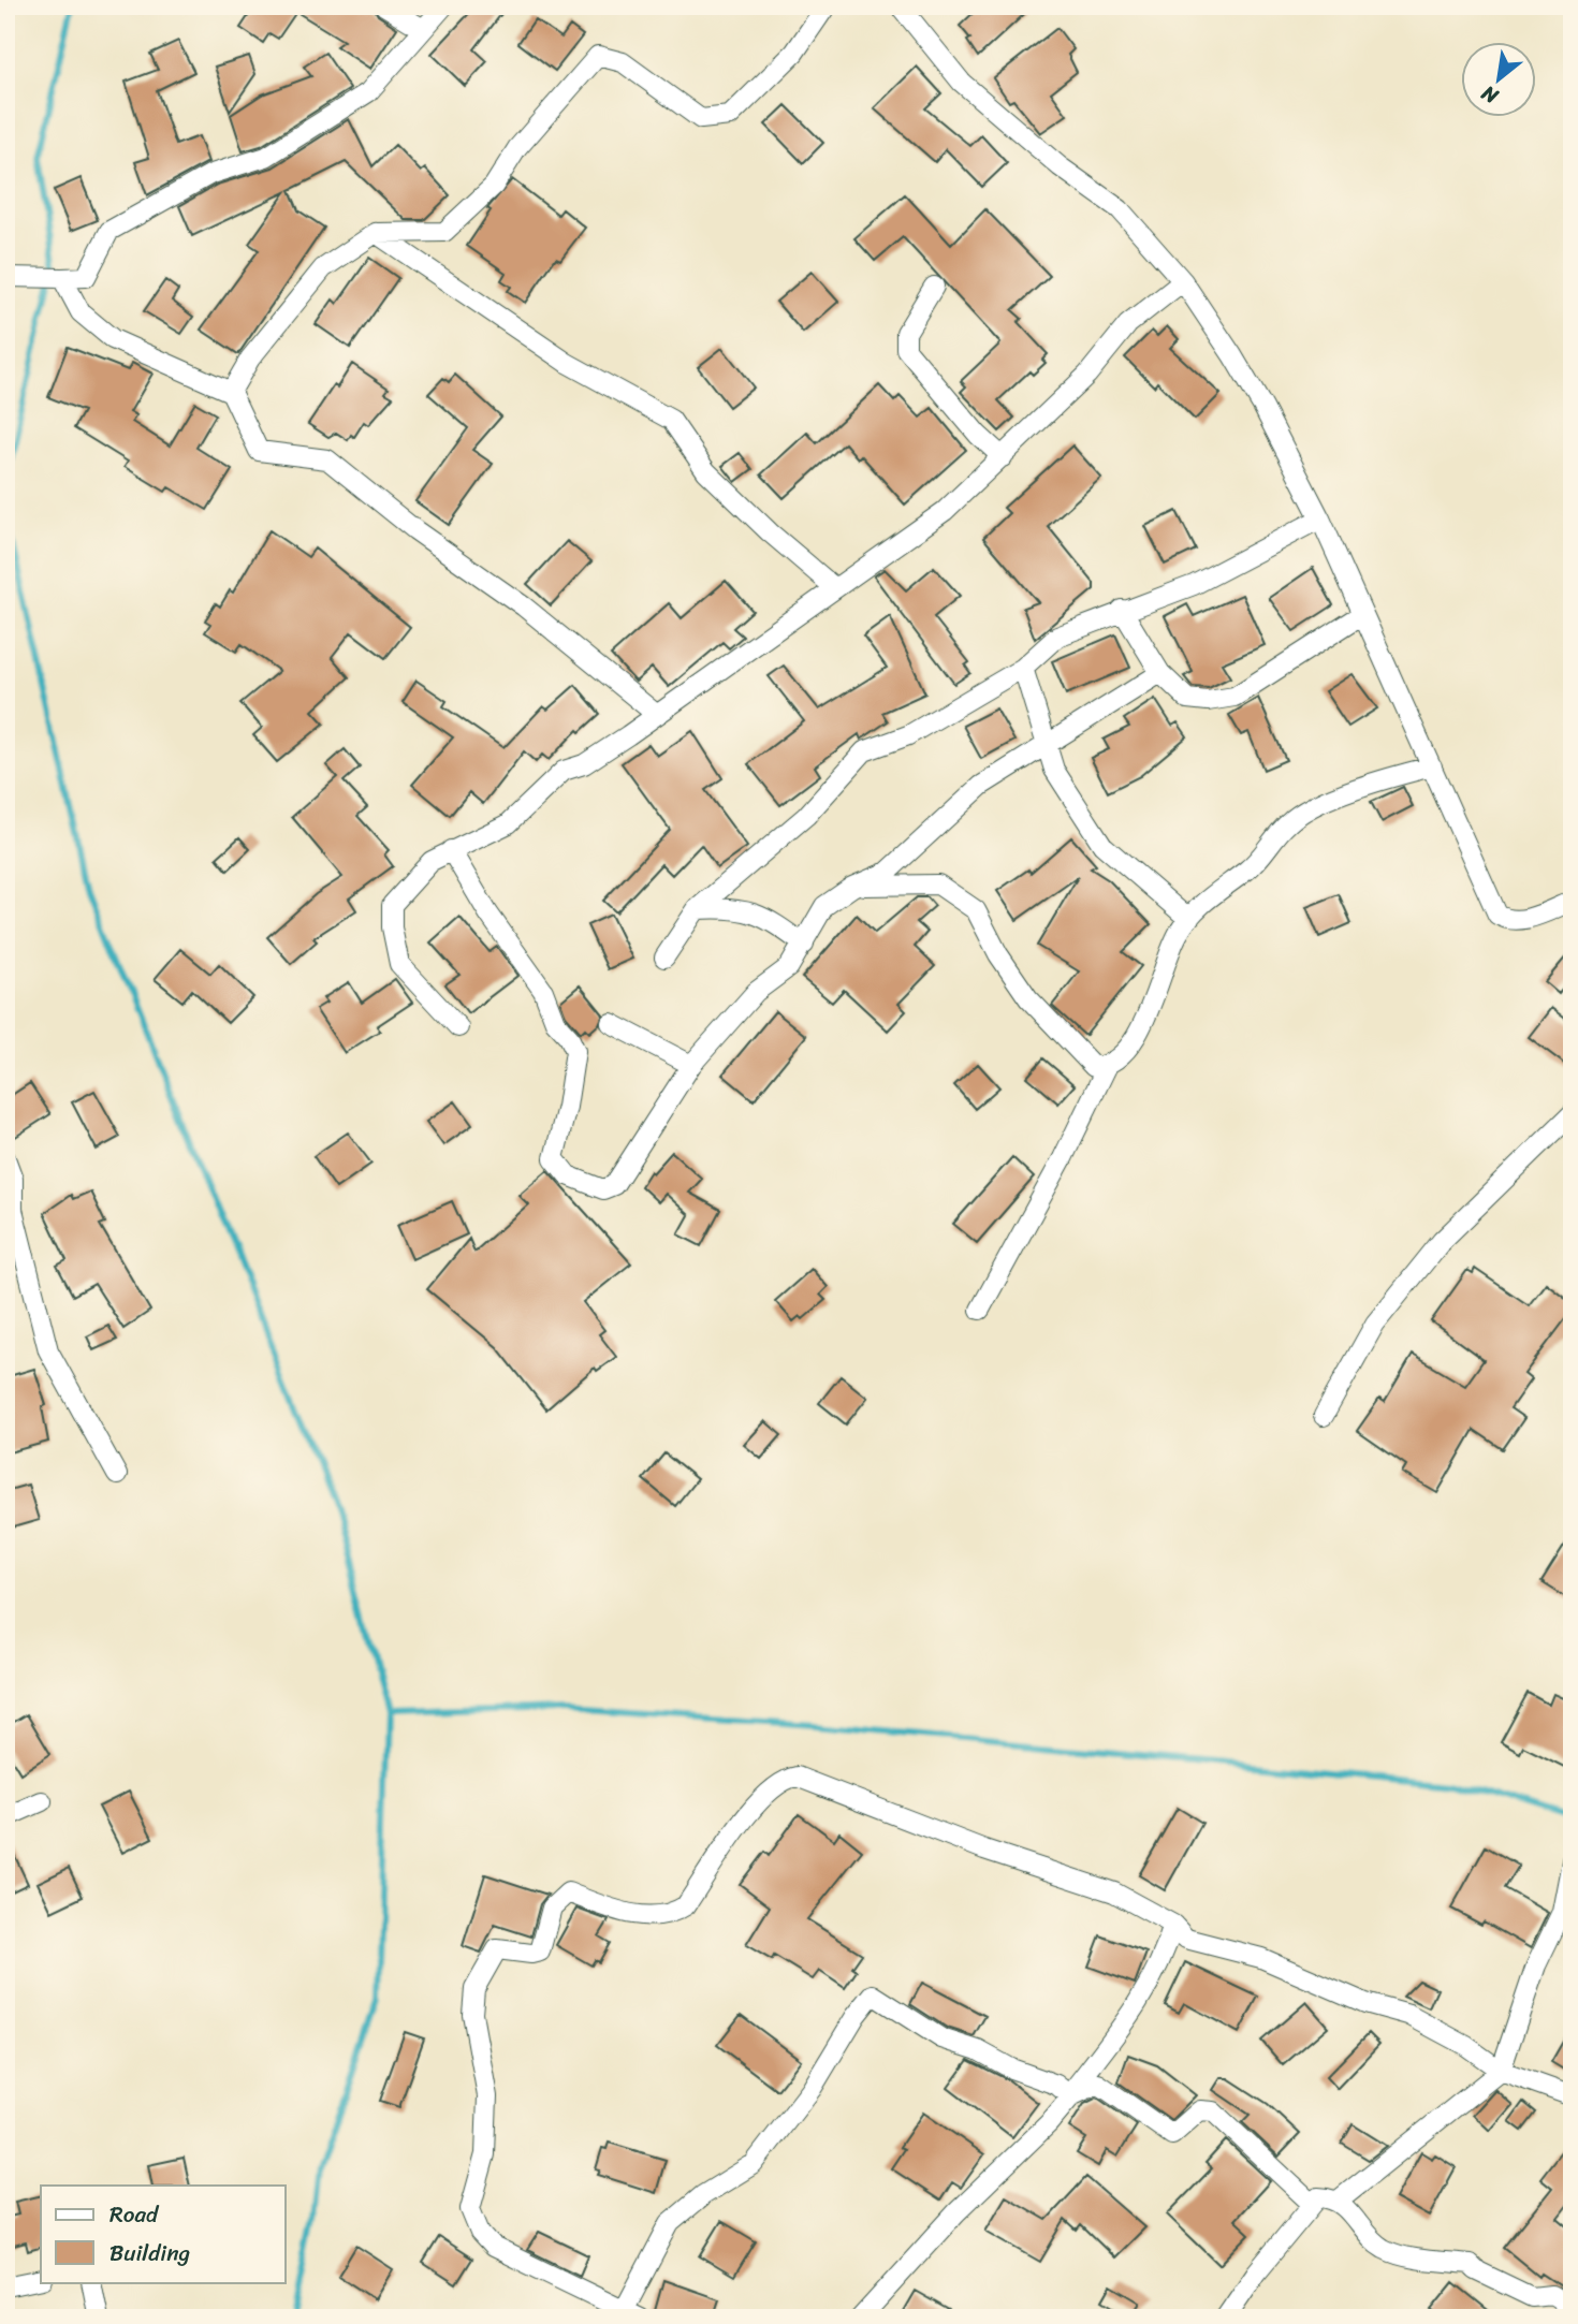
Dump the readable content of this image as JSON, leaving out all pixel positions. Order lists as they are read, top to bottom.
{
  "legend": ["Road", "Building"],
  "north": "bottom left"
}
